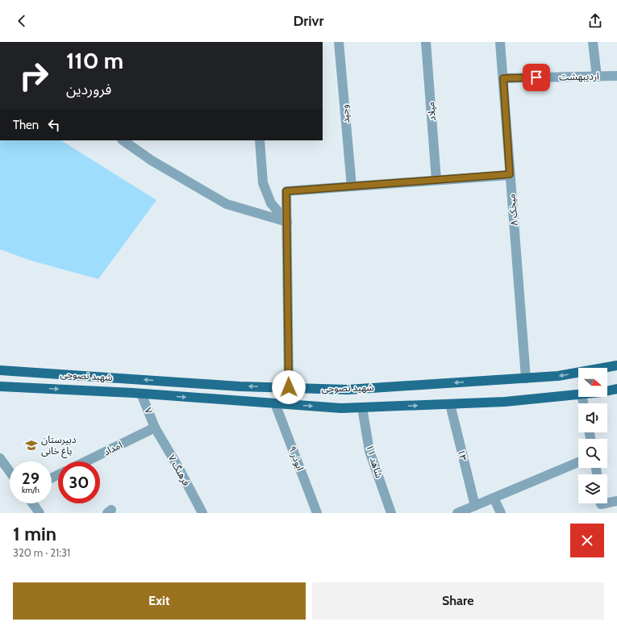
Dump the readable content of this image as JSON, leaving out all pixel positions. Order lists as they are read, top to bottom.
{
  "streets": {
    "main road": ["شهید نصوحی"],
    "street": [
      "اردیبهشت",
      "میلاد",
      "وحید",
      "میخک ۸",
      "۷",
      "امداد",
      "۱۳",
      "ابوذر ۹",
      "شاهد ۱۱",
      "فرهنگ ۷"
    ]
  },
  "crossings": [
    ["اردیبهشت", "میخک ۸"],
    ["میخک ۸", "شهید نصوحی"],
    ["شهید نصوحی", "۷"],
    ["شهید نصوحی", "۱۳"],
    ["شهید نصوحی", "ابوذر ۹"],
    ["شهید نصوحی", "شاهد ۱۱"],
    ["۷", "امداد"],
    ["۷", "فرهنگ ۷"],
    ["امداد", "فرهنگ ۷"]
  ],
  "places": {
    "school or university": ["دبیرستان باغ خانی"]
  },
  "north": "right",
  "page": {
    "header": "Drivr",
    "turn": ["110 m", "فروردین"],
    "then": "Then",
    "speed": "29 km/h",
    "limit": "30",
    "heading": ["1 min", "320 m · 21:31"],
    "buttons": ["Exit", "Share"]
  }
}
